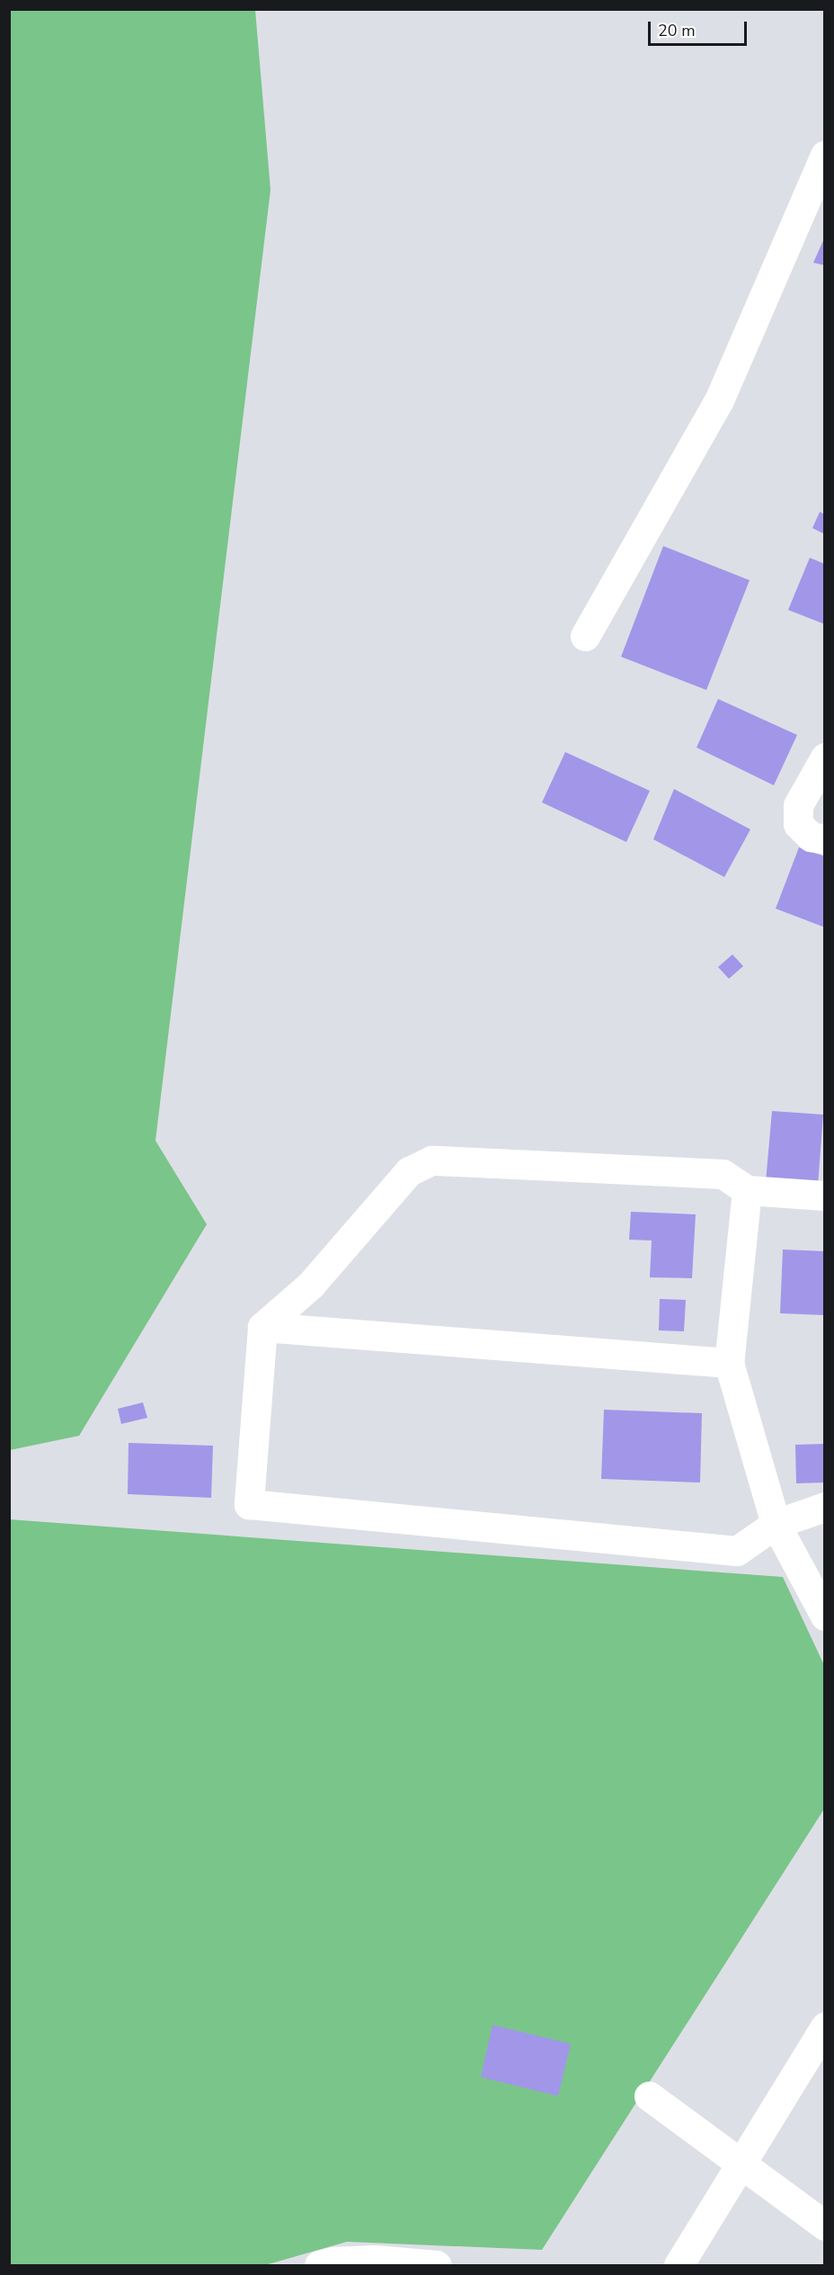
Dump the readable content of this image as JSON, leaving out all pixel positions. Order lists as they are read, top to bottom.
{
  "scale_bar": "20 m"
}
